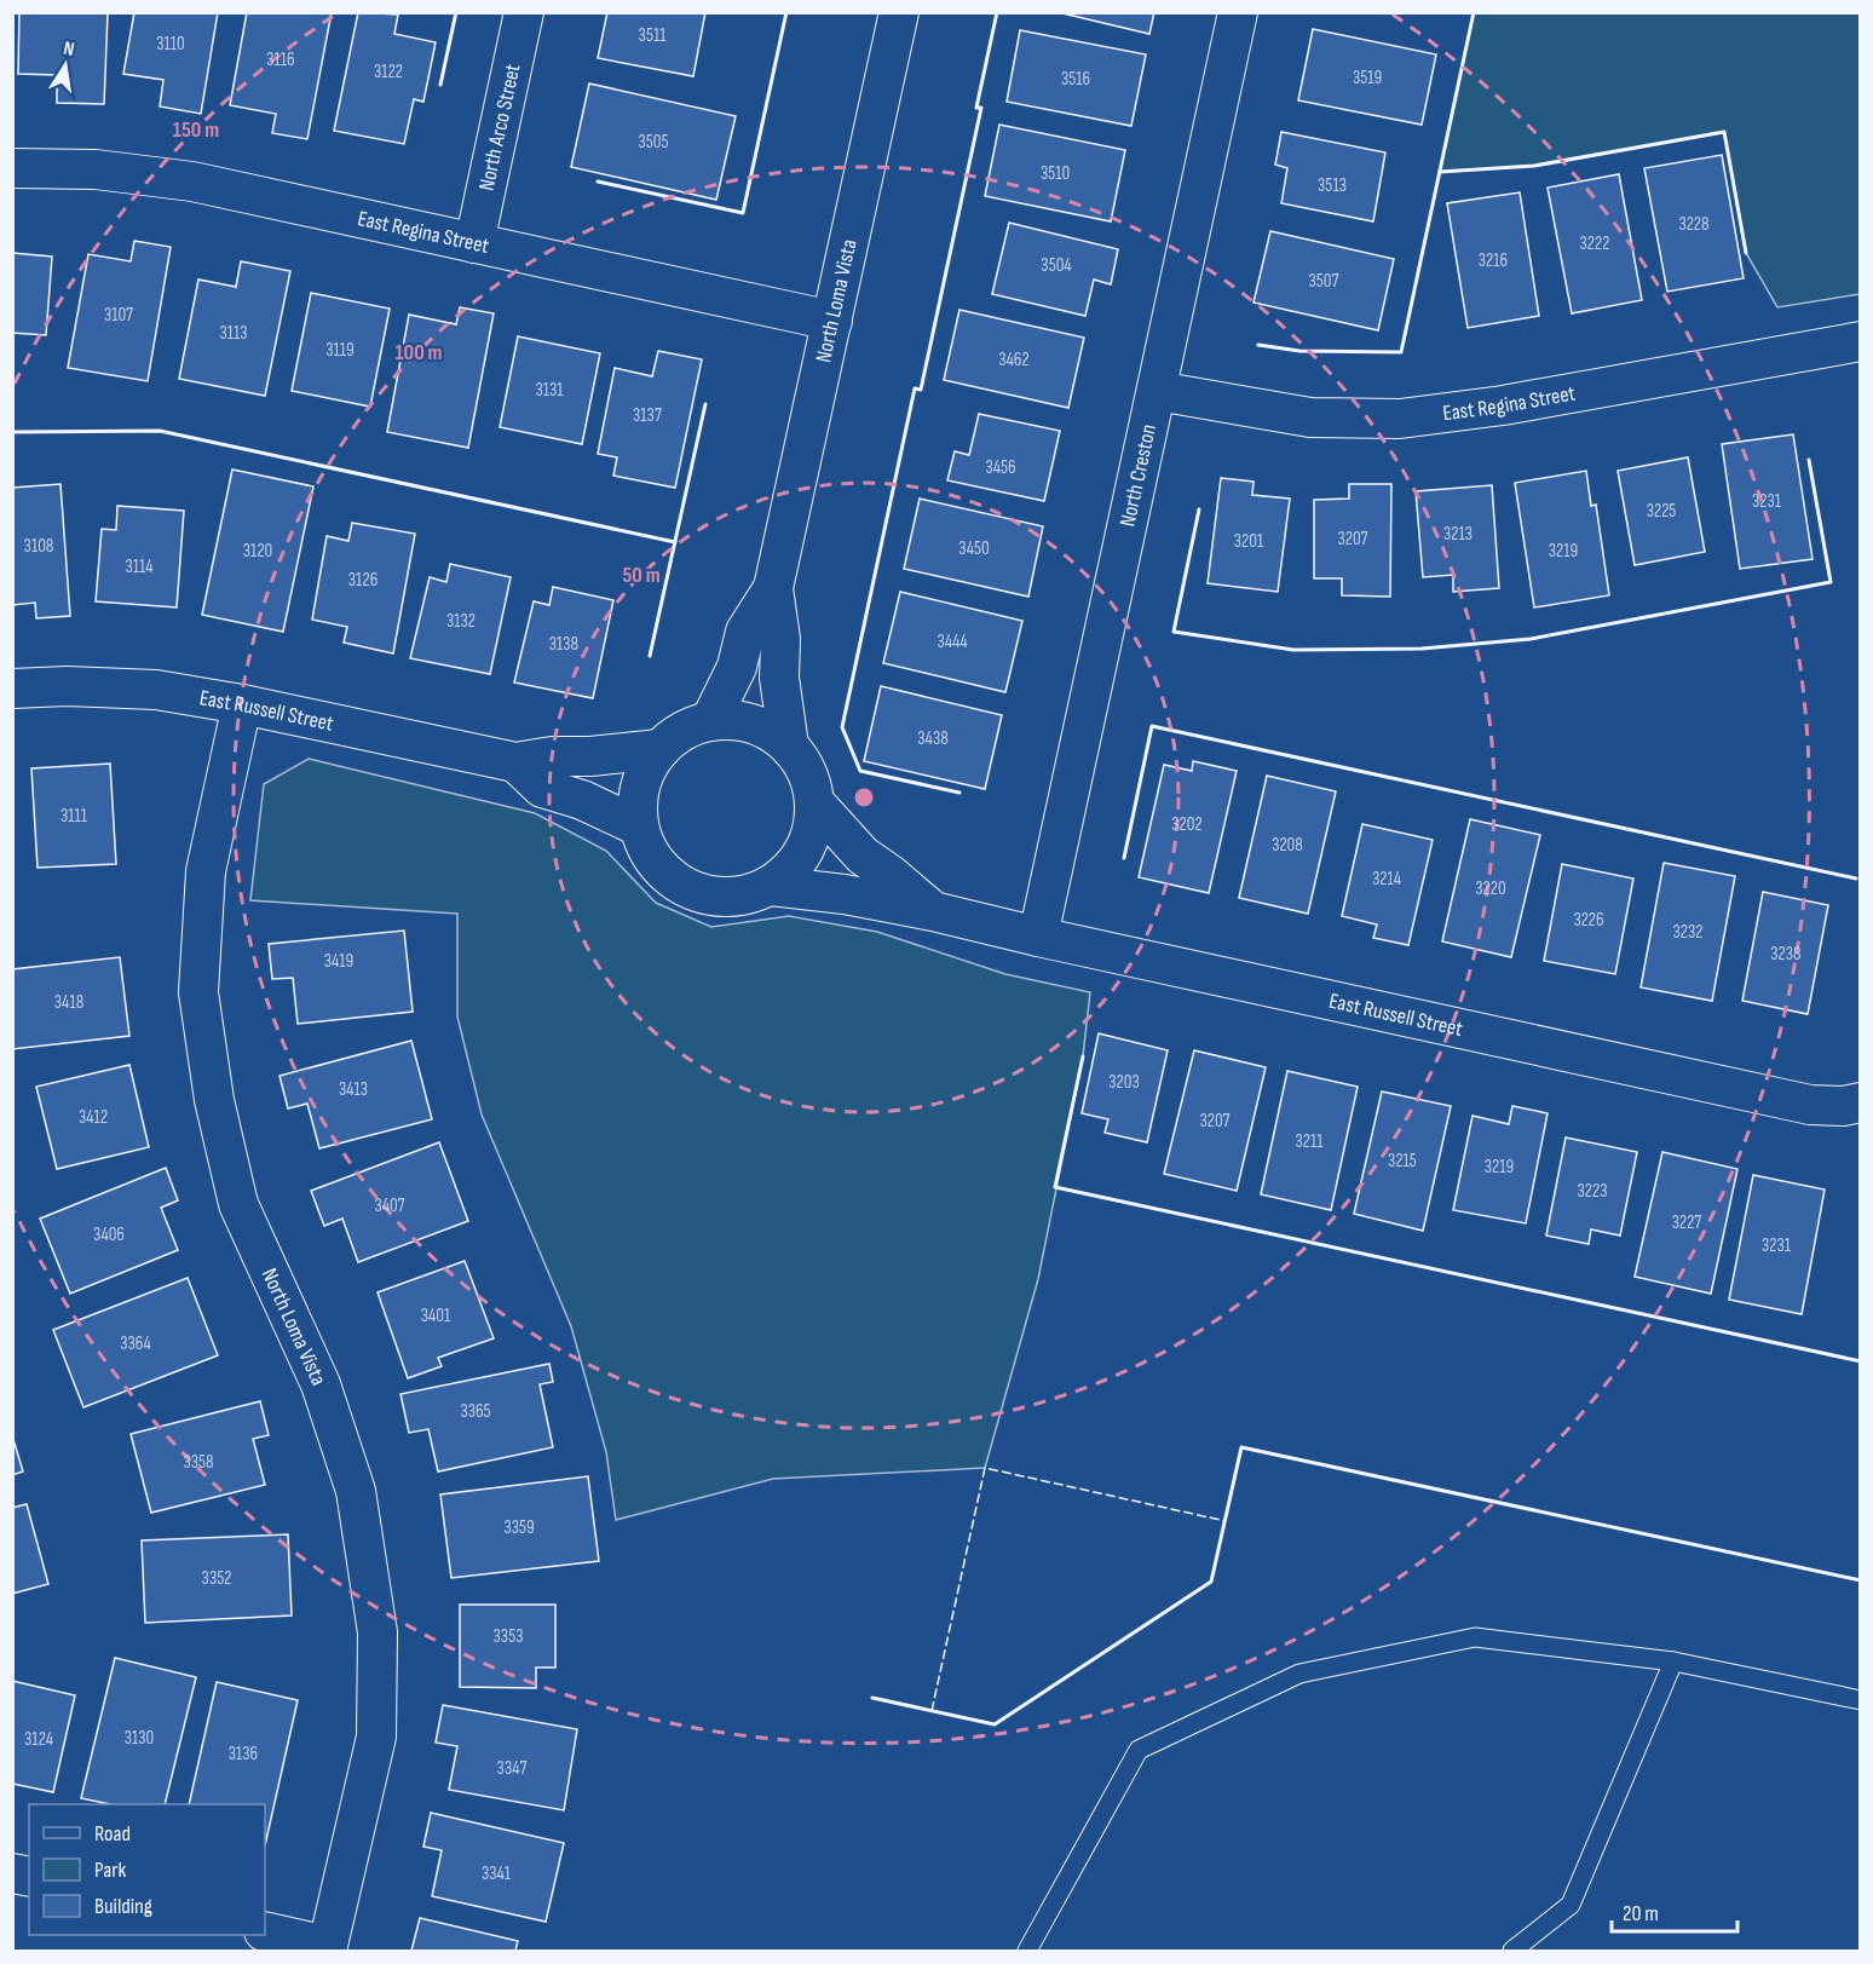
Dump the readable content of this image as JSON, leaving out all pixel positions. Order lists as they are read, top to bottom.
{
  "streets": {
    "street": [
      "North Arco Street",
      "East Regina Street",
      "North Loma Vista",
      "North Creston",
      "East Russell Street"
    ]
  },
  "crossings": [
    ["North Arco Street", "East Regina Street"],
    ["East Regina Street", "North Loma Vista"],
    ["East Regina Street", "North Creston"],
    ["North Loma Vista", "East Russell Street"],
    ["North Creston", "East Russell Street"]
  ],
  "house_numbers": [
    "3511",
    "3110",
    "3116",
    "3122",
    "3519",
    "3516",
    "3505",
    "3510",
    "3513",
    "3228",
    "3222",
    "3216",
    "3504",
    "3507",
    "3107",
    "3113",
    "3119",
    "3462",
    "3131",
    "3137",
    "3456",
    "3231",
    "3225",
    "3213",
    "3207",
    "3201",
    "3108",
    "3450",
    "3120",
    "3219",
    "3114",
    "3126",
    "3132",
    "3444",
    "3138",
    "3438",
    "3111",
    "3202",
    "3208",
    "3214",
    "3220",
    "3226",
    "3232",
    "3238",
    "3419",
    "3418",
    "3203",
    "3413",
    "3412",
    "3207",
    "3211",
    "3215",
    "3219",
    "3223",
    "3407",
    "3227",
    "3406",
    "3231",
    "3401",
    "3364",
    "3365",
    "3358",
    "3359",
    "3352",
    "3353",
    "3130",
    "3124",
    "3136",
    "3347",
    "3341"
  ],
  "legend": ["Road", "Park", "Building"],
  "scale_bar": "20 m",
  "north": "top",
  "rings": ["150 m", "100 m", "50 m"]
}
